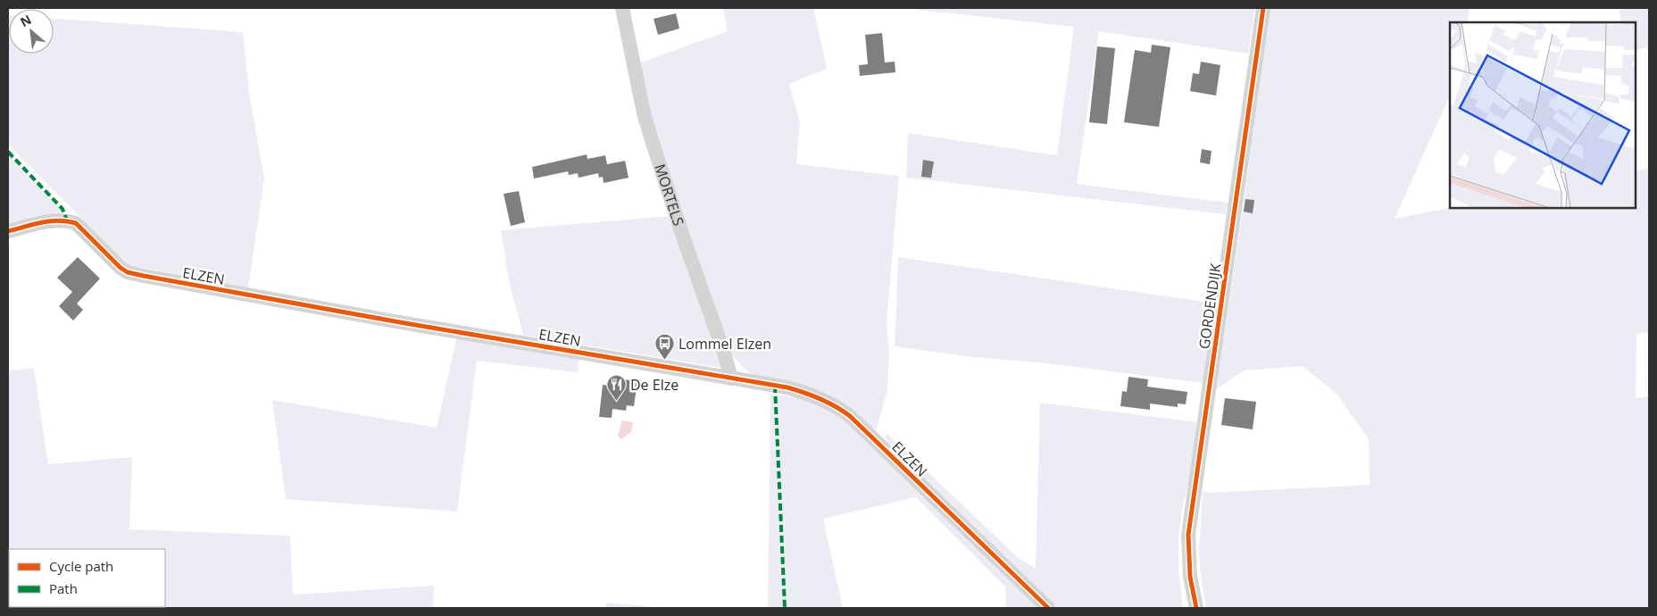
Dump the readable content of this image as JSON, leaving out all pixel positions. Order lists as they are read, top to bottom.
{
  "streets": {
    "street": ["MORTELS", "ELZEN", "GORDENDIJK"]
  },
  "crossings": [
    ["MORTELS", "ELZEN"]
  ],
  "places": {
    "bus stop": ["Lommel Elzen"],
    "restaurant": ["De Elze"]
  },
  "legend": ["Cycle path", "Path"],
  "north": "top left"
}
